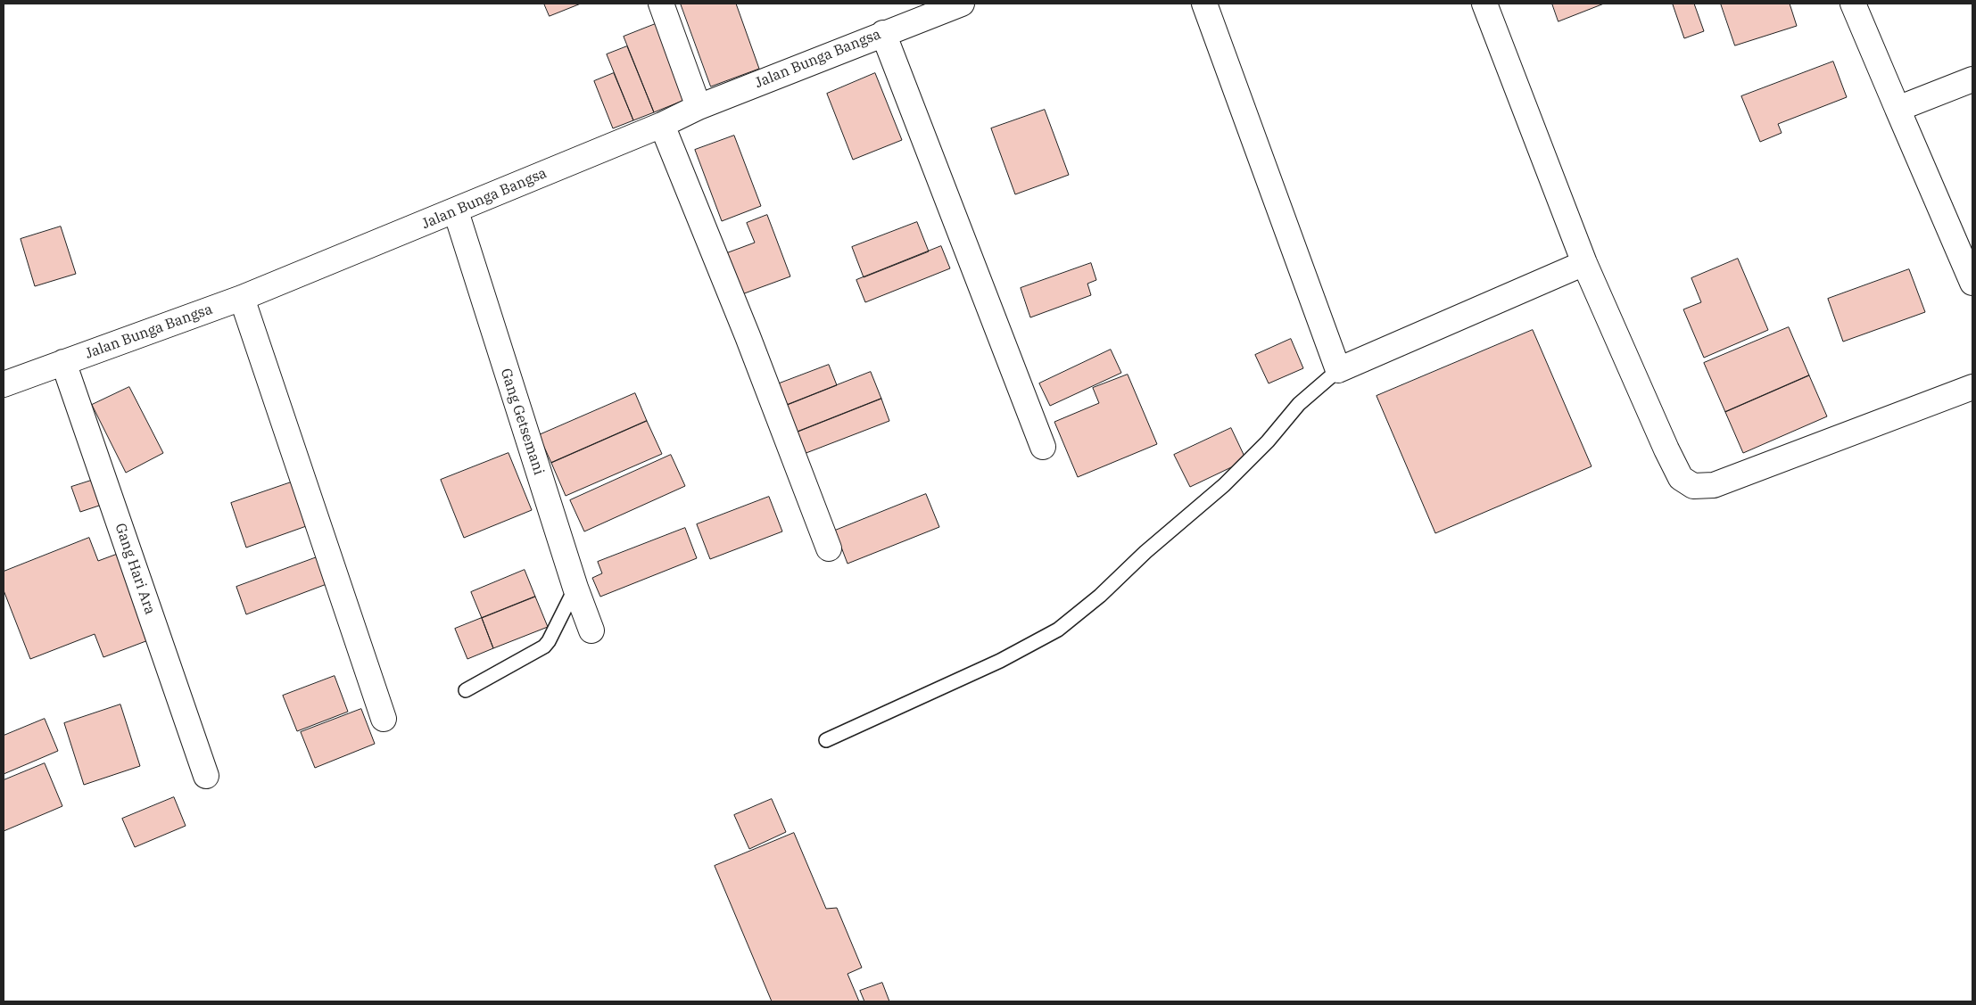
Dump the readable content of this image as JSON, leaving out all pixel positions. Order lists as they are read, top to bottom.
{
  "streets": {
    "street": ["Jalan Bunga Bangsa", "Gang Getsemani", "Gang Hari Ara"]
  },
  "crossings": [
    ["Jalan Bunga Bangsa", "Gang Getsemani"],
    ["Jalan Bunga Bangsa", "Gang Hari Ara"]
  ]
}
